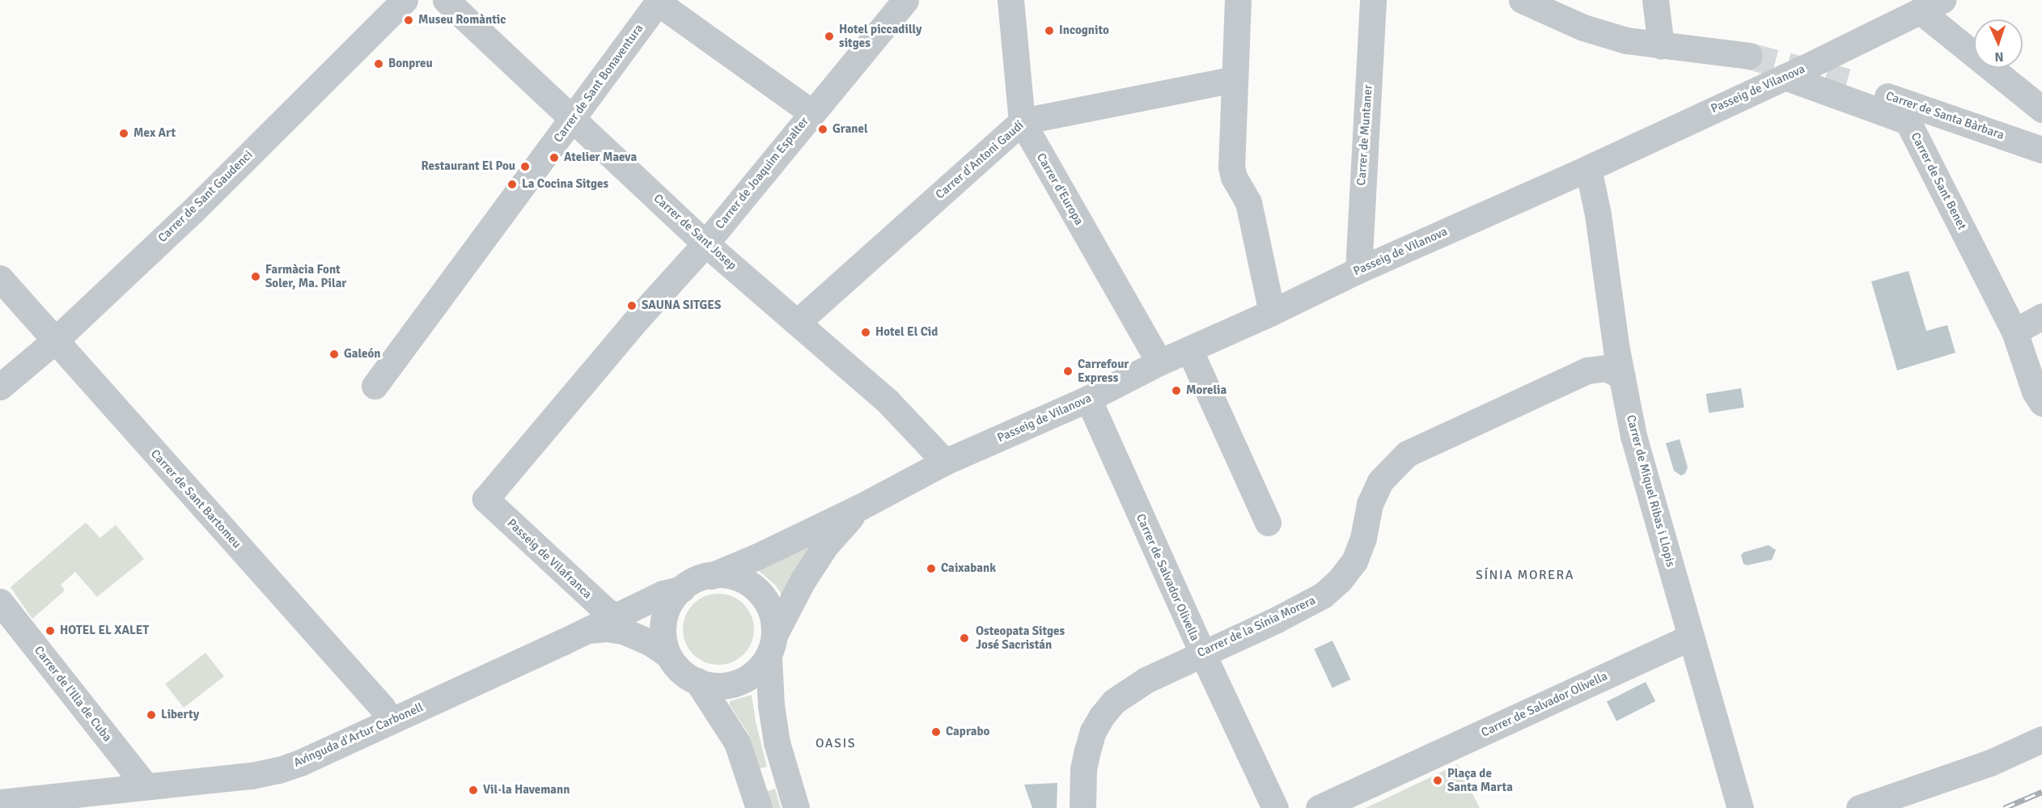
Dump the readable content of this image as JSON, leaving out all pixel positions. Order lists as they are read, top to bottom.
{
  "streets": {
    "street": [
      "Carrer de Sant Bonaventura",
      "Passeig de Vilanova",
      "Carrer de Santa Bàrbara",
      "Carrer de Muntaner",
      "Carrer d'Antoni Gaudí",
      "Carrer de Joaquim Espalter",
      "Carrer de Sant Benet",
      "Carrer d'Europa",
      "Carrer de Sant Gaudenci",
      "Carrer de Sant Josep",
      "Carrer de Miquel Ribas i Llopis",
      "Carrer de Sant Bartomeu",
      "Passeig de Vilafranca",
      "Carrer de Salvador Olivella",
      "Carrer de la Sínia Morera",
      "Carrer de l'Illa de Cuba",
      "Avinguda d'Artur Carbonell"
    ]
  },
  "crossings": [
    ["Carrer de Sant Bonaventura", "Carrer de Joaquim Espalter"],
    ["Carrer de Sant Bonaventura", "Carrer de Sant Josep"],
    ["Passeig de Vilanova", "Carrer de Muntaner"],
    ["Passeig de Vilanova", "Carrer de Sant Benet"],
    ["Passeig de Vilanova", "Carrer d'Europa"],
    ["Passeig de Vilanova", "Carrer de Sant Josep"],
    ["Passeig de Vilanova", "Carrer de Miquel Ribas i Llopis"],
    ["Passeig de Vilanova", "Carrer de Salvador Olivella"],
    ["Passeig de Vilanova", "Avinguda d'Artur Carbonell"],
    ["Carrer d'Antoni Gaudí", "Carrer d'Europa"],
    ["Carrer d'Antoni Gaudí", "Carrer de Sant Josep"],
    ["Carrer de Joaquim Espalter", "Carrer de Sant Josep"],
    ["Carrer de Joaquim Espalter", "Passeig de Vilafranca"],
    ["Carrer de Sant Gaudenci", "Carrer de Sant Bartomeu"],
    ["Carrer de Miquel Ribas i Llopis", "Carrer de Salvador Olivella"],
    ["Carrer de Miquel Ribas i Llopis", "Carrer de la Sínia Morera"],
    ["Carrer de Sant Bartomeu", "Avinguda d'Artur Carbonell"],
    ["Passeig de Vilafranca", "Avinguda d'Artur Carbonell"],
    ["Carrer de Salvador Olivella", "Carrer de la Sínia Morera"],
    ["Carrer de l'Illa de Cuba", "Avinguda d'Artur Carbonell"]
  ],
  "districts": ["SÍNIA MORERA", "OASIS"],
  "places": [
    "Museu Romàntic",
    "Incognito",
    "Hotel piccadilly sitges",
    "Bonpreu",
    "Granel",
    "Mex Art",
    "Atelier Maeva",
    "Restaurant El Pou",
    "La Cocina Sitges",
    "Farmàcia Font Soler, Ma. Pilar",
    "SAUNA SITGES",
    "Hotel El Cid",
    "Galeón",
    "Carrefour Express",
    "Morelia",
    "Caixabank",
    "HOTEL EL XALET",
    "Osteopata Sitges José Sacristán",
    "Liberty",
    "Caprabo",
    "Plaça de Santa Marta",
    "Vil·la Havemann"
  ],
  "north": "bottom"
}
